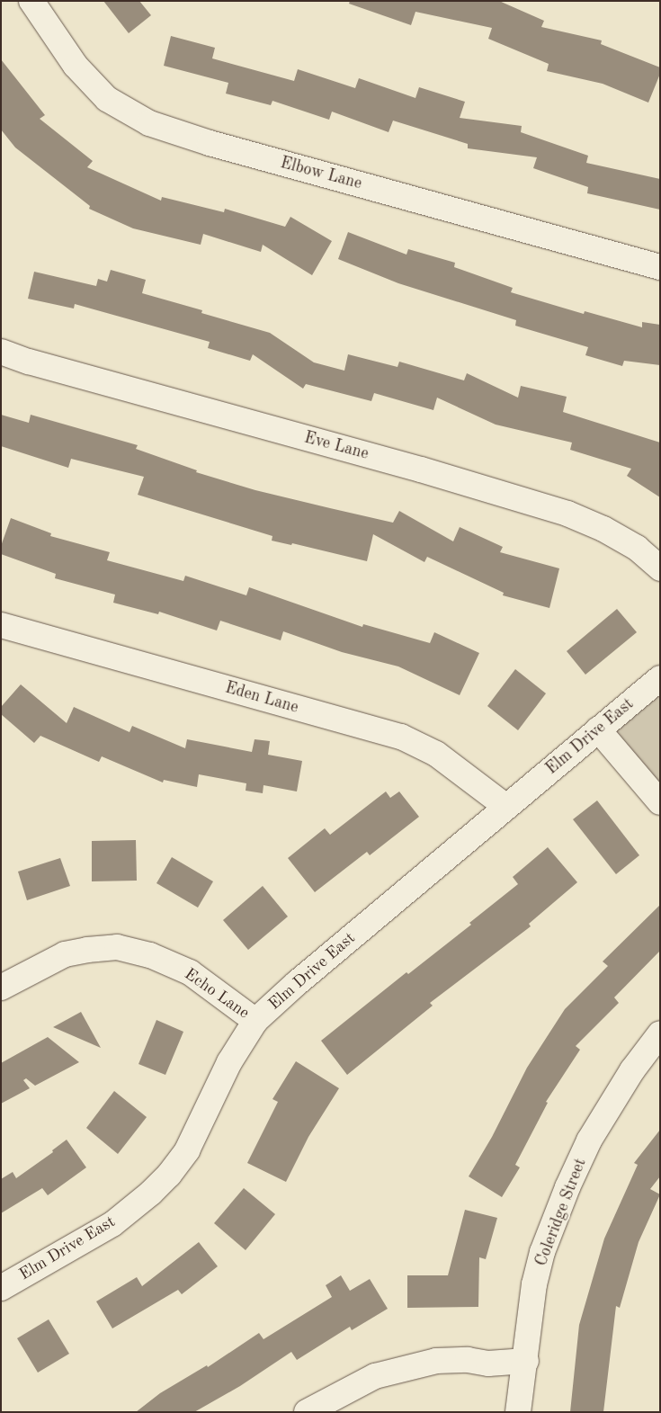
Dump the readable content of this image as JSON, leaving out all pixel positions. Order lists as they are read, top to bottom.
{
  "streets": {
    "street": [
      "Elbow Lane",
      "Eve Lane",
      "Eden Lane",
      "Elm Drive East",
      "Echo Lane",
      "Coleridge Street"
    ]
  },
  "crossings": [
    ["Eden Lane", "Elm Drive East"],
    ["Elm Drive East", "Echo Lane"]
  ]
}
